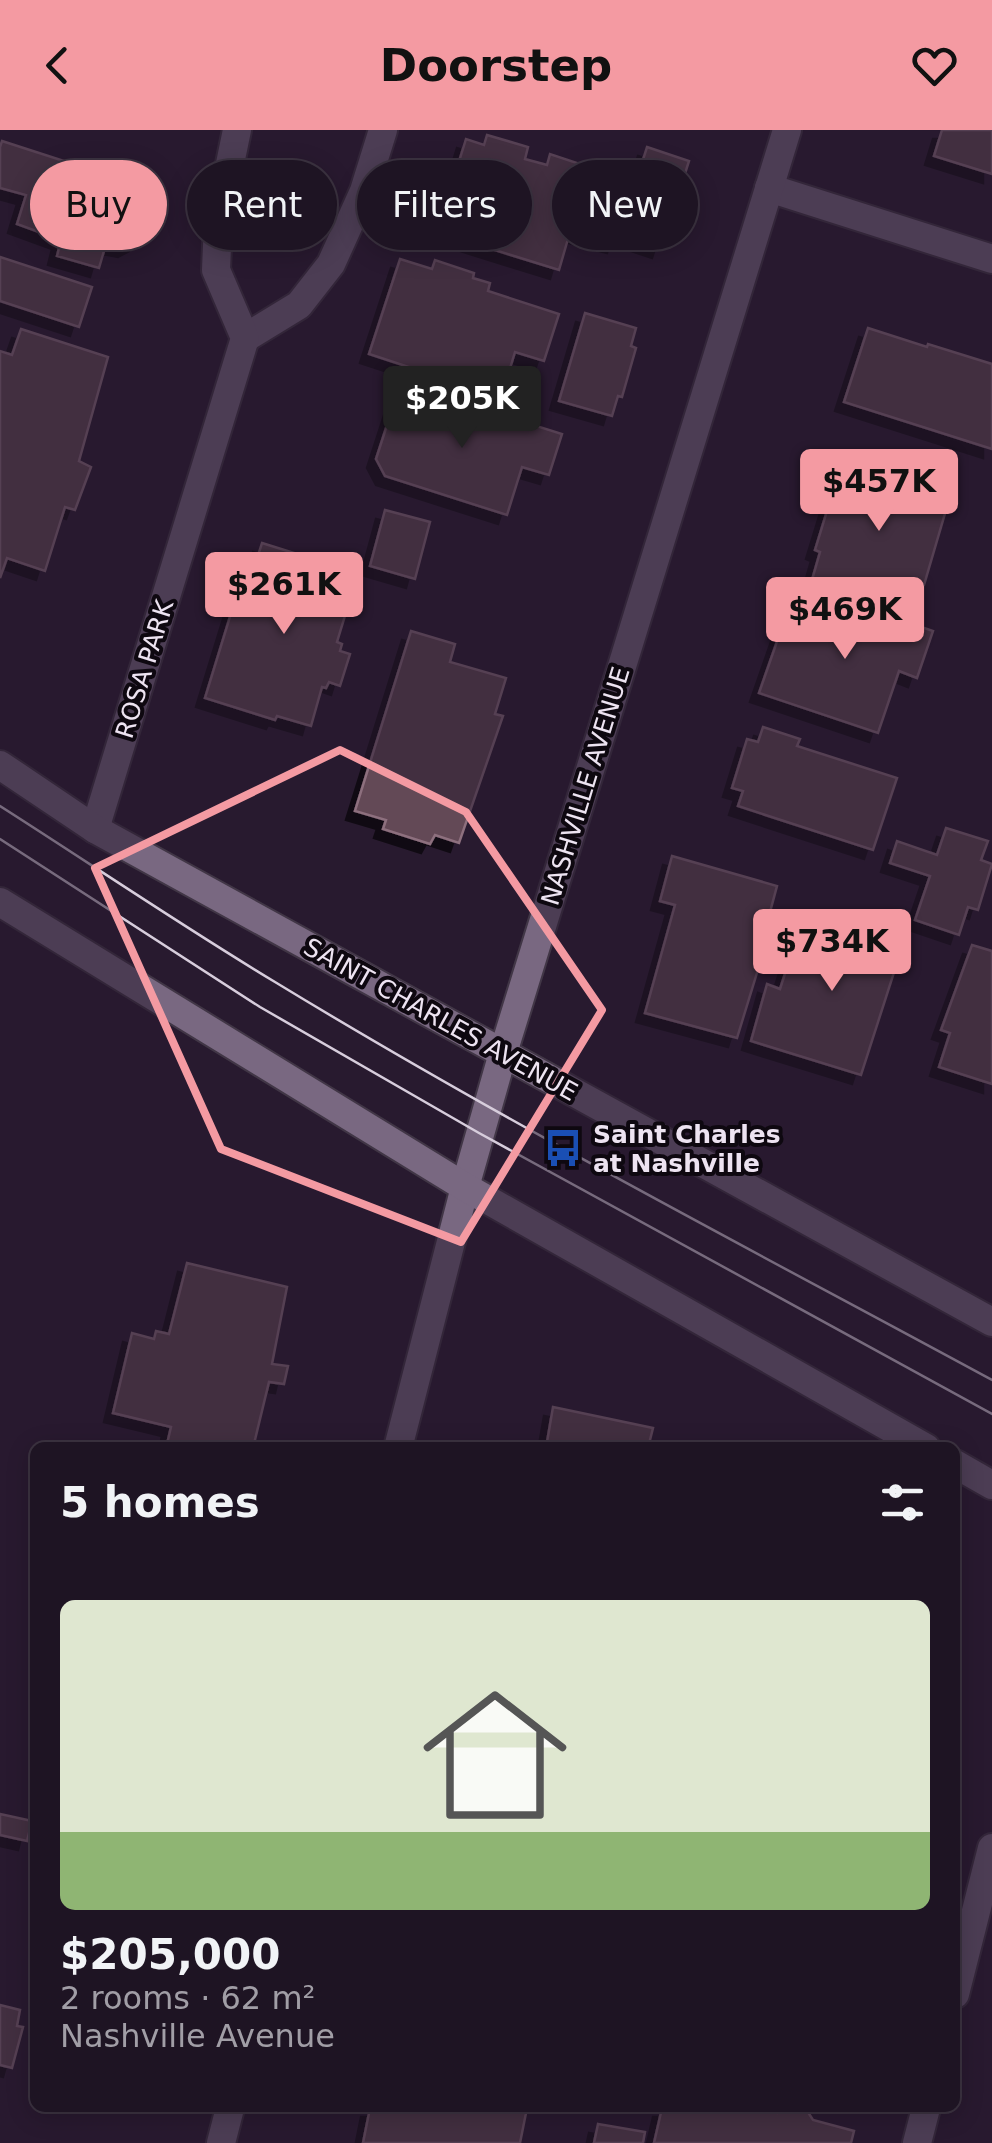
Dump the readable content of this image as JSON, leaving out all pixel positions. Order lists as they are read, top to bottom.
{
  "streets": {
    "street": ["ROSA PARK", "NASHVILLE AVENUE", "SAINT CHARLES AVENUE"]
  },
  "crossings": [
    ["ROSA PARK", "SAINT CHARLES AVENUE"],
    ["NASHVILLE AVENUE", "SAINT CHARLES AVENUE"]
  ],
  "places": {
    "bus stop": ["Saint Charles at Nashville"]
  },
  "page": {
    "header": "Doorstep",
    "chip": [
      "Buy",
      "Rent",
      "Filters",
      "New"
    ],
    "price": [
      "$205K",
      "$457K",
      "$261K",
      "$469K",
      "$734K"
    ],
    "heading": "5 homes",
    "list": [
      {
        "name": "$205,000",
        "note": "2 rooms · 62 m² · Nashville Avenue"
      }
    ]
  }
}
